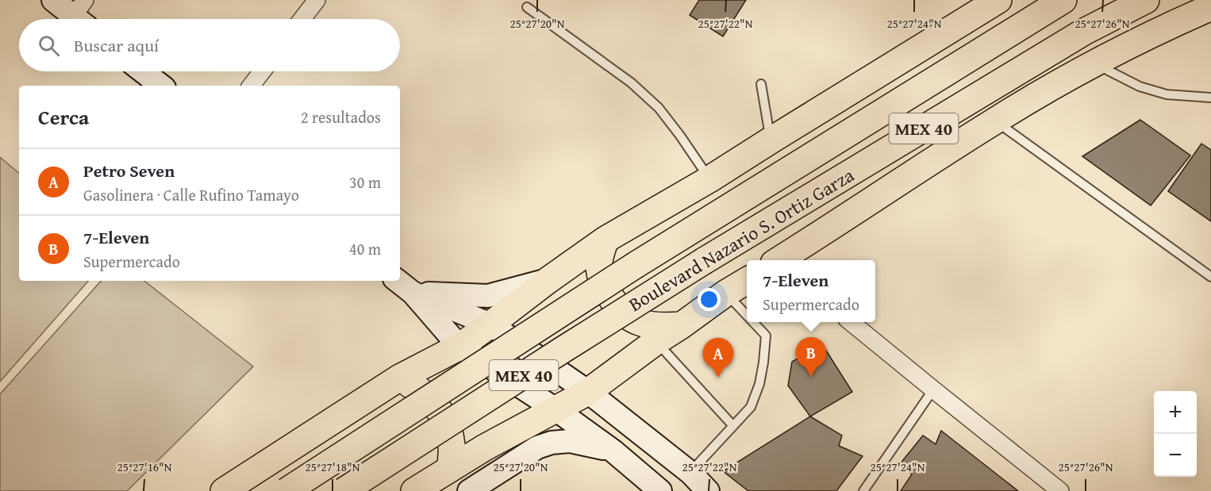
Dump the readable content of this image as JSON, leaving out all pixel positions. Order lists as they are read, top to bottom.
{
  "streets": {
    "highway": ["MEX 40", "Boulevard Nazario S. Ortiz Garza"]
  },
  "page": {
    "search": "Buscar aquí",
    "heading": ["Cerca", "2 resultados"],
    "list": [
      {
        "mark": "A",
        "name": "Petro Seven",
        "note": "Gasolinera · Calle Rufino Tamayo",
        "value": "30 m"
      },
      {
        "mark": "B",
        "name": "7-Eleven",
        "note": "Supermercado",
        "value": "40 m"
      }
    ],
    "popup": ["7-Eleven", "Supermercado"],
    "pins": ["B", "A"],
    "map_buttons": ["+", "−"]
  },
  "coordinates": [
    "25°27'20\"N",
    "25°27'22\"N",
    "25°27'24\"N",
    "25°27'26\"N",
    "25°27'16\"N",
    "25°27'18\"N"
  ]
}
